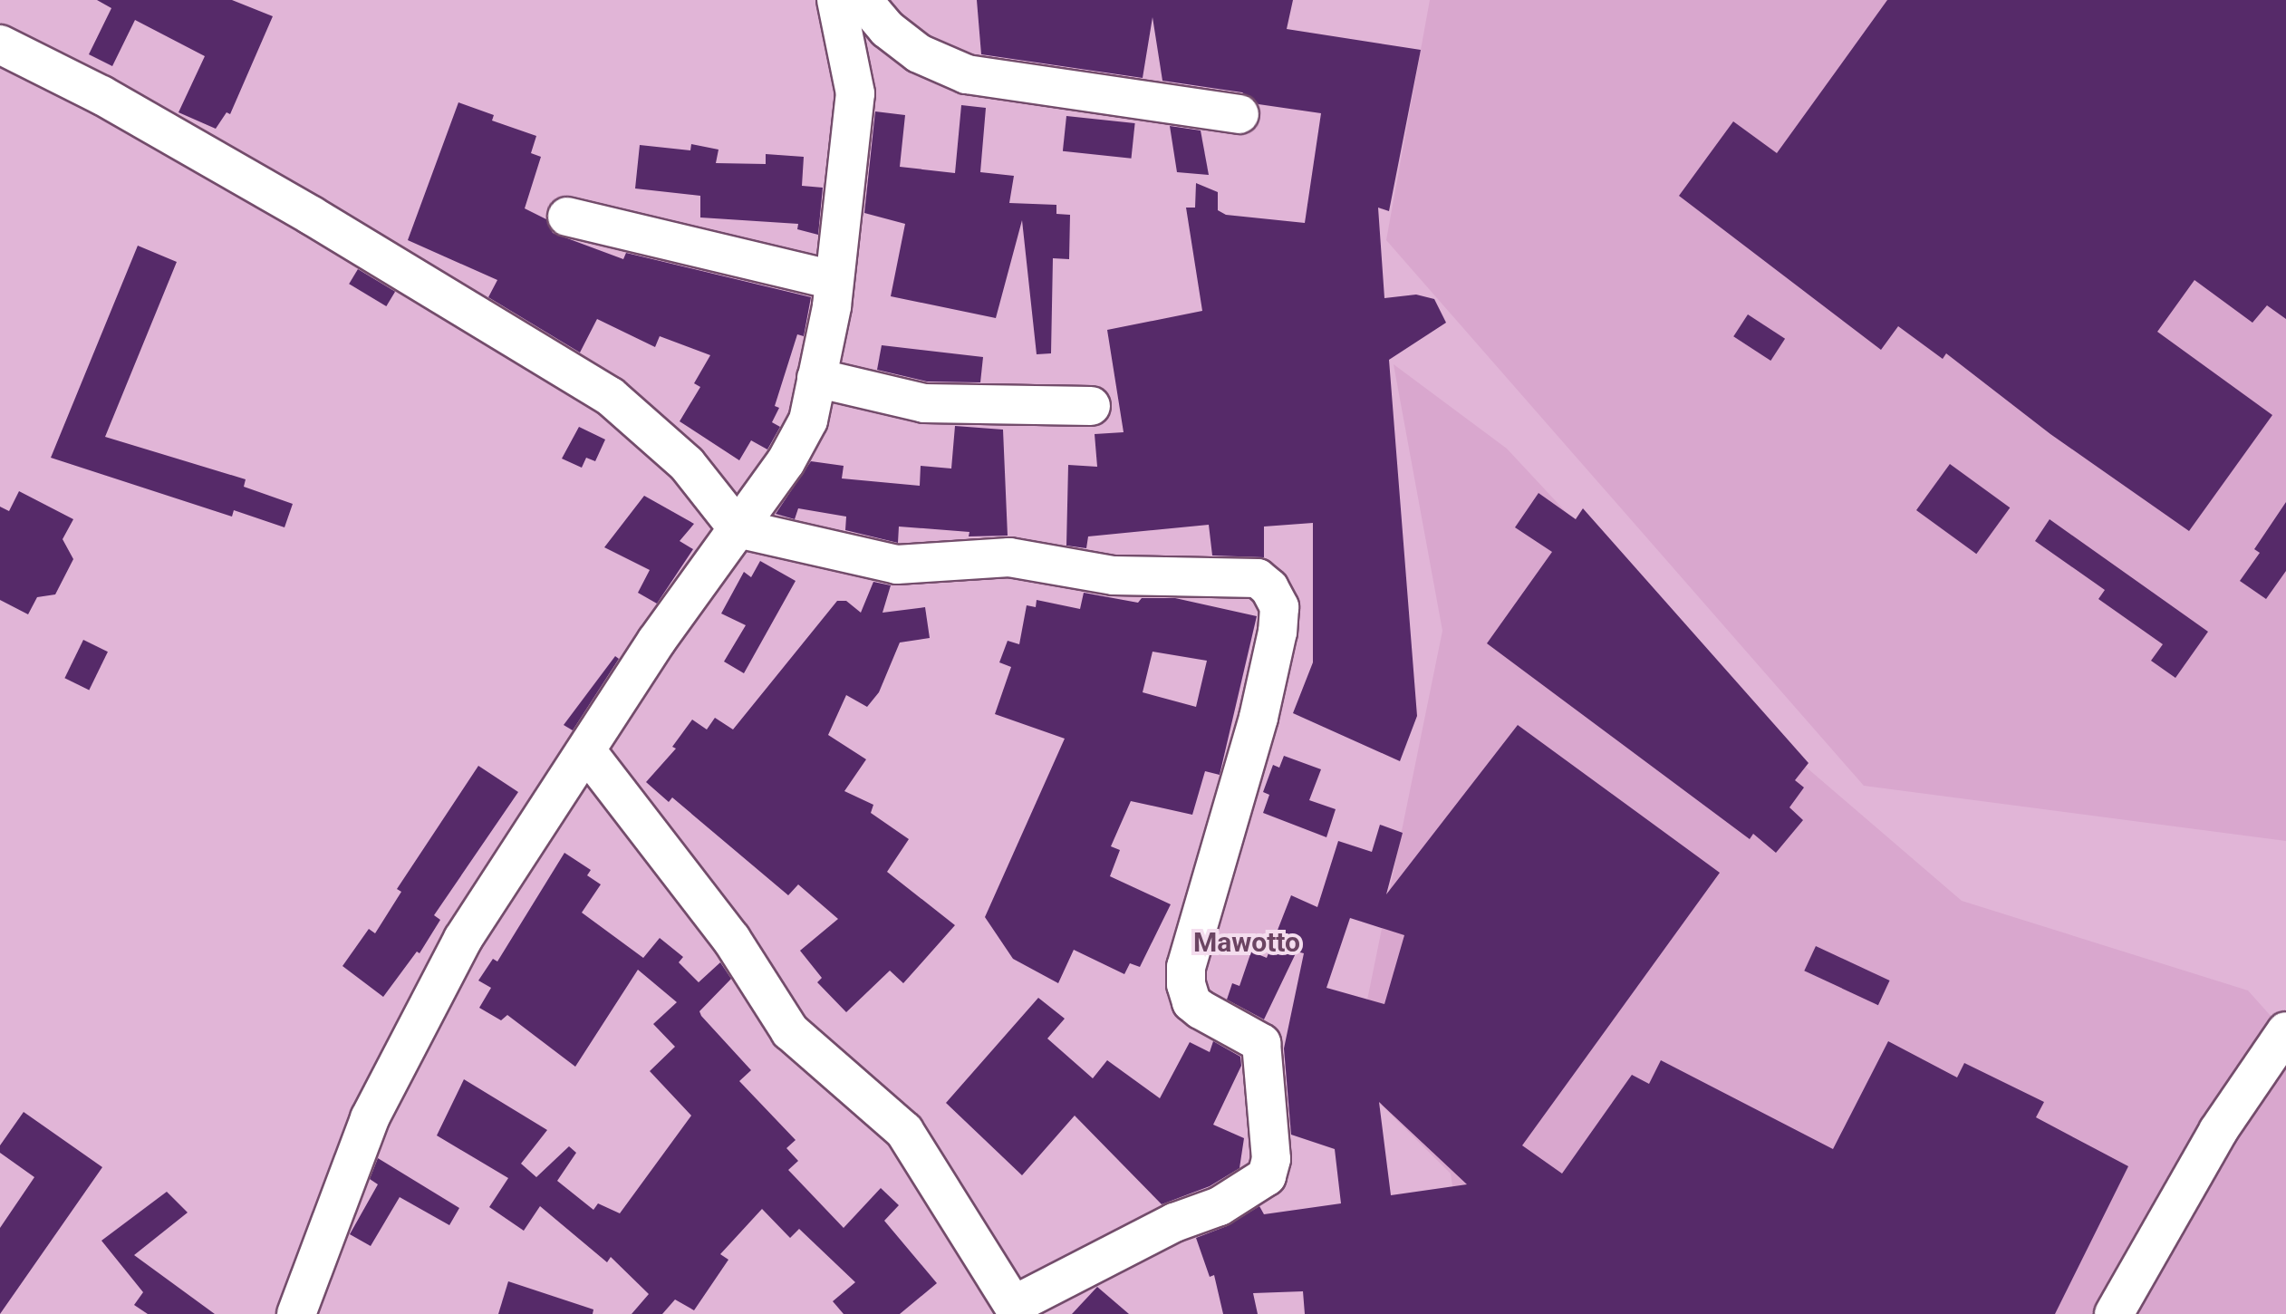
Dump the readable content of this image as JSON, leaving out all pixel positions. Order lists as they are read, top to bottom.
{
  "districts": ["Mawotto"]
}
